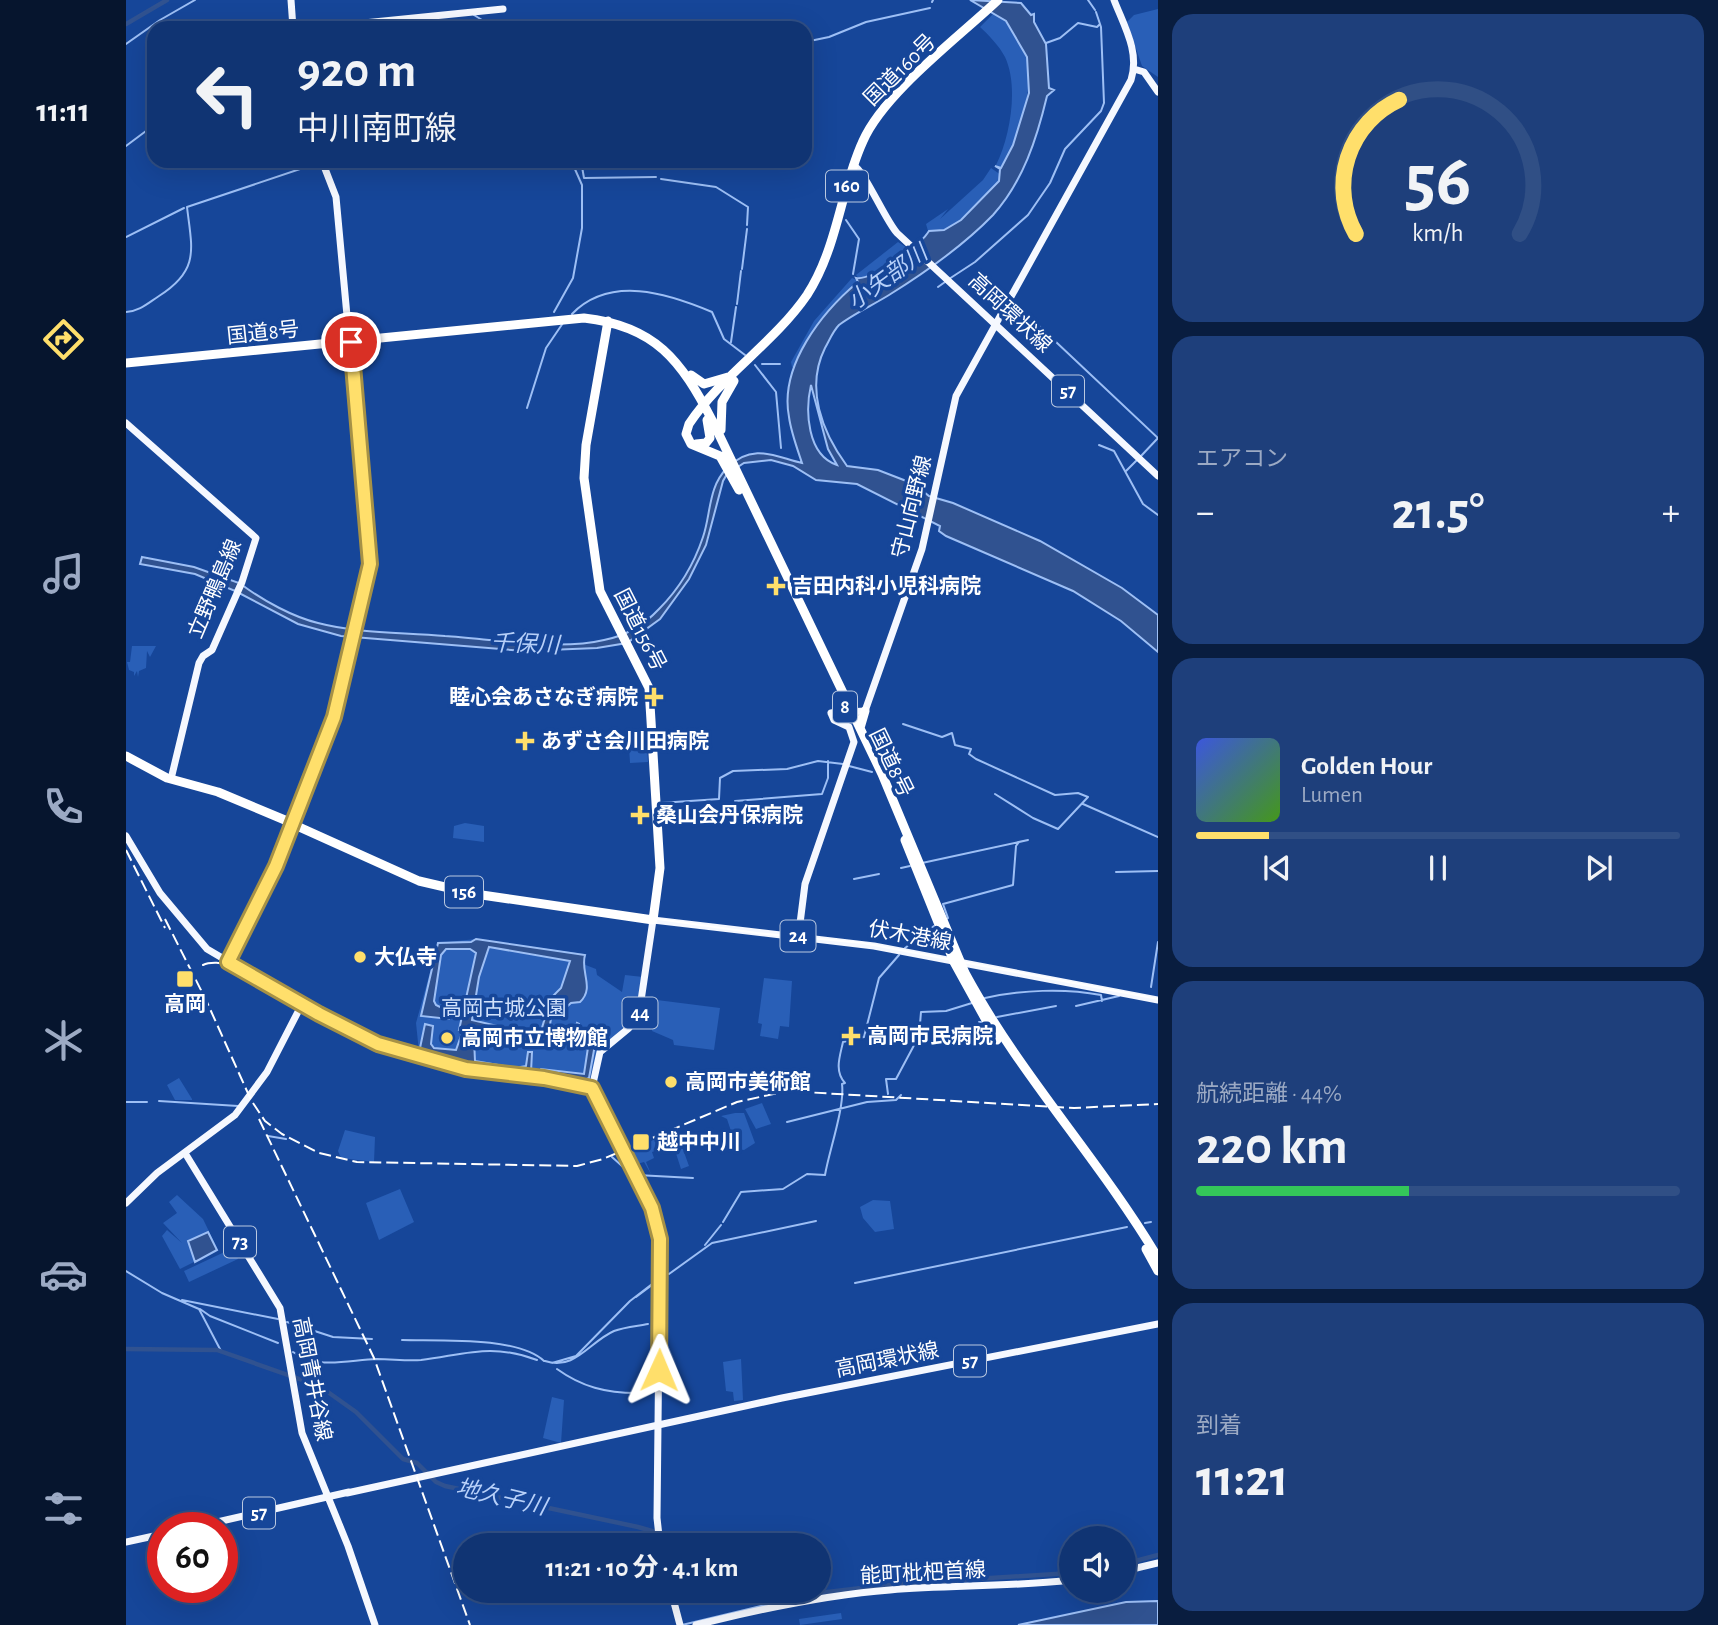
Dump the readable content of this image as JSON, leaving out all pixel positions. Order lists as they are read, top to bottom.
{
  "streets": {
    "highway": [
      "国道160号",
      "160",
      "国道8号",
      "国道156号",
      "8",
      "156"
    ],
    "main road": [
      "高岡環状線",
      "57",
      "守山向野線",
      "立野鴨島線",
      "24",
      "伏木港線",
      "44",
      "73",
      "高岡青井谷線",
      "能町枇杷首線"
    ]
  },
  "crossings": [
    ["国道160号", "160"],
    ["国道160号", "高岡環状線"],
    ["160", "国道8号"],
    ["高岡環状線", "守山向野線"],
    ["高岡環状線", "高岡青井谷線"],
    ["国道8号", "国道156号"],
    ["国道8号", "8"],
    ["立野鴨島線", "156"],
    ["国道156号", "156"],
    ["国道156号", "伏木港線"],
    ["国道156号", "44"],
    ["8", "伏木港線"],
    ["156", "伏木港線"],
    ["156", "44"],
    ["伏木港線", "44"]
  ],
  "water": ["小矢部川", "千保川", "地久子川"],
  "parks": ["高岡古城公園"],
  "places": {
    "health": [
      "吉田内科小児科病院",
      "睦心会あさなぎ病院",
      "あずさ会川田病院",
      "桑山会丹保病院",
      "高岡市民病院"
    ],
    "other": ["大仏寺", "高岡市立博物館", "高岡市美術館"],
    "transit": ["高岡", "越中中川"]
  },
  "page": {
    "tabs": "11:11",
    "turn": ["920 m", "中川南町線"],
    "tile": [
      "エアコン",
      ["航続距離 · 44%", "220 km"],
      ["到着", "11:21"]
    ],
    "heat": ["−", "21.5°", "+"],
    "song": ["Golden Hour", "Lumen"],
    "limit": "60",
    "trip": "11:21 · 10 分 · 4.1 km",
    "gauge": ["56", "km/h"]
  }
}
